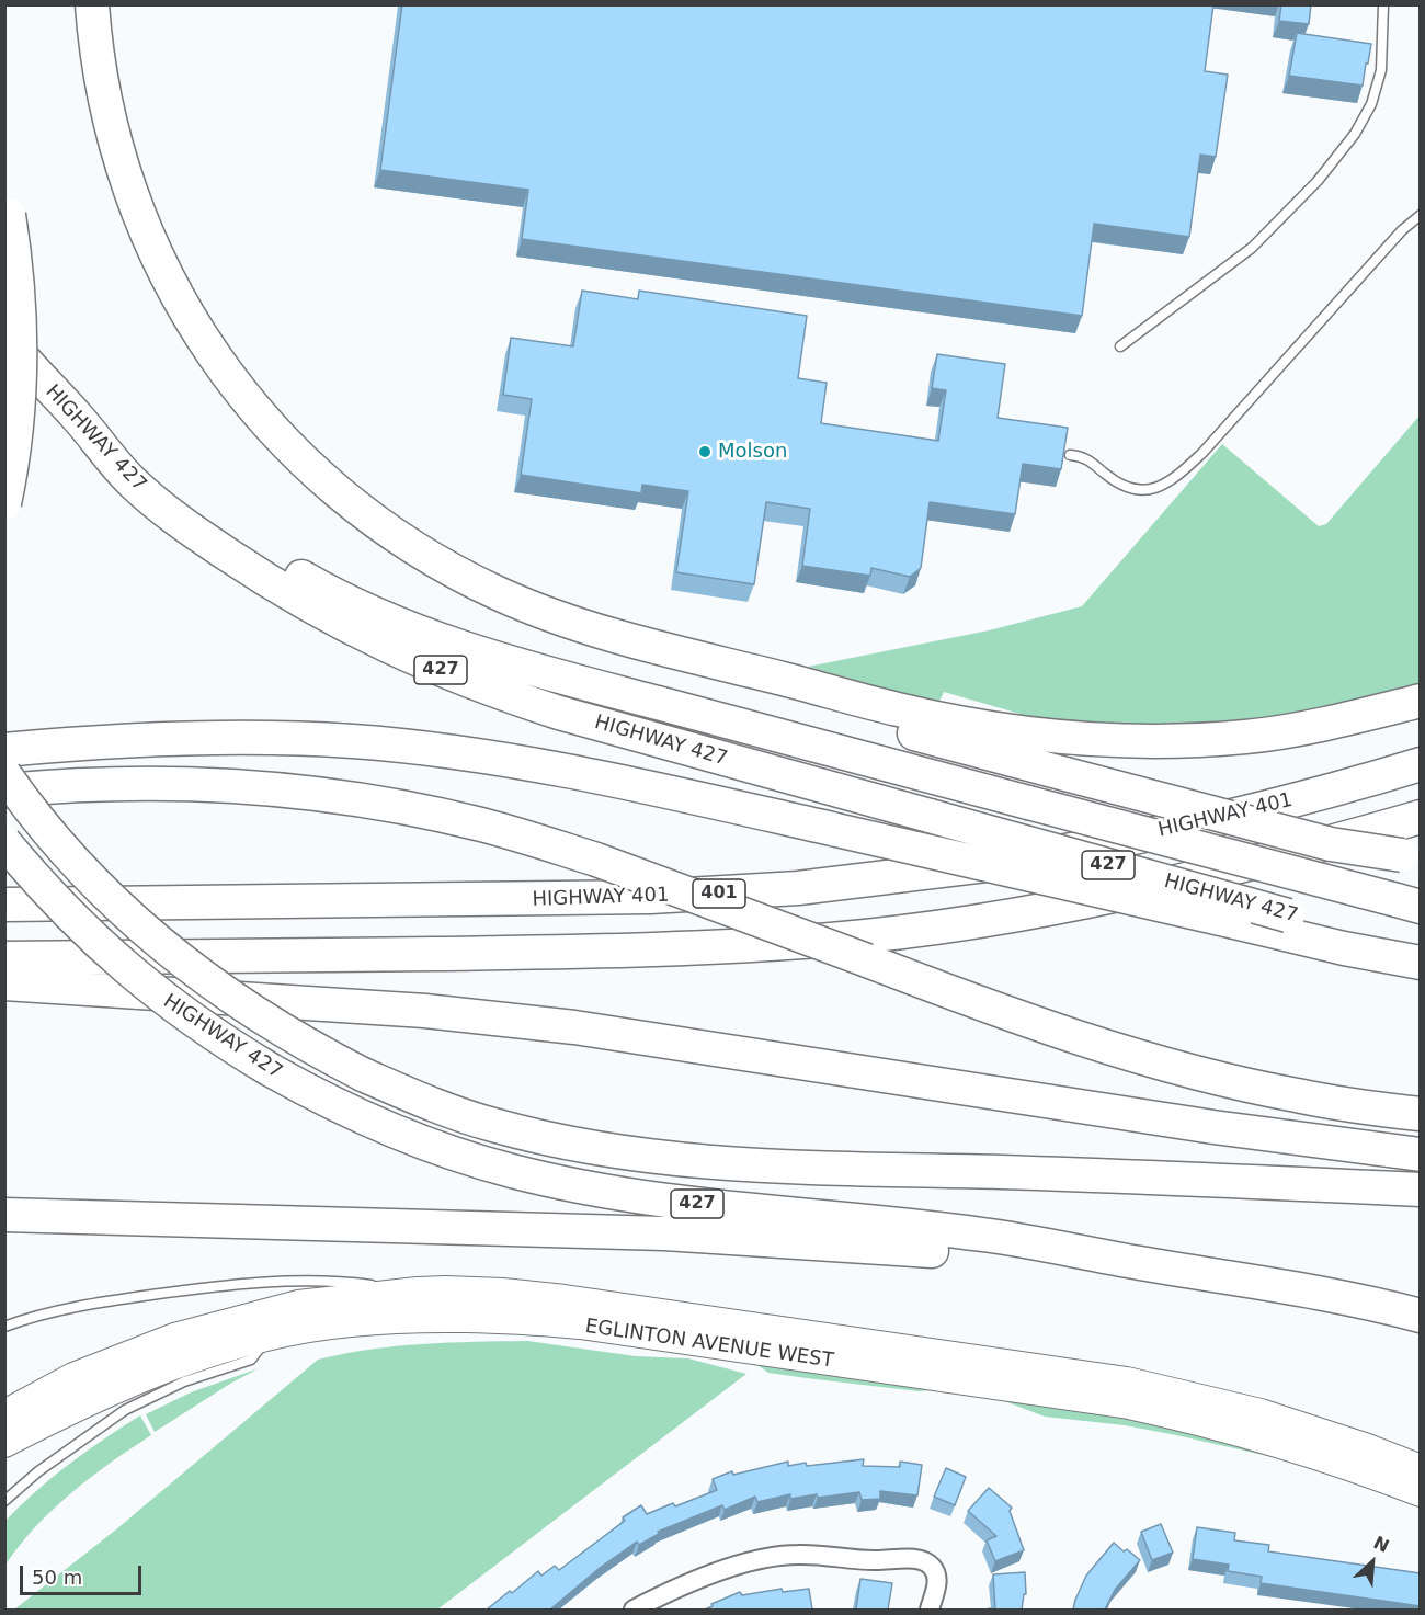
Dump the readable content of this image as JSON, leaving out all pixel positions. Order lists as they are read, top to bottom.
{
  "streets": {
    "highway": [
      "HIGHWAY 427",
      "427",
      "HIGHWAY 401",
      "401"
    ],
    "main road": ["EGLINTON AVENUE WEST"]
  },
  "places": ["Molson"],
  "scale_bar": "50 m",
  "north": "top right"
}
